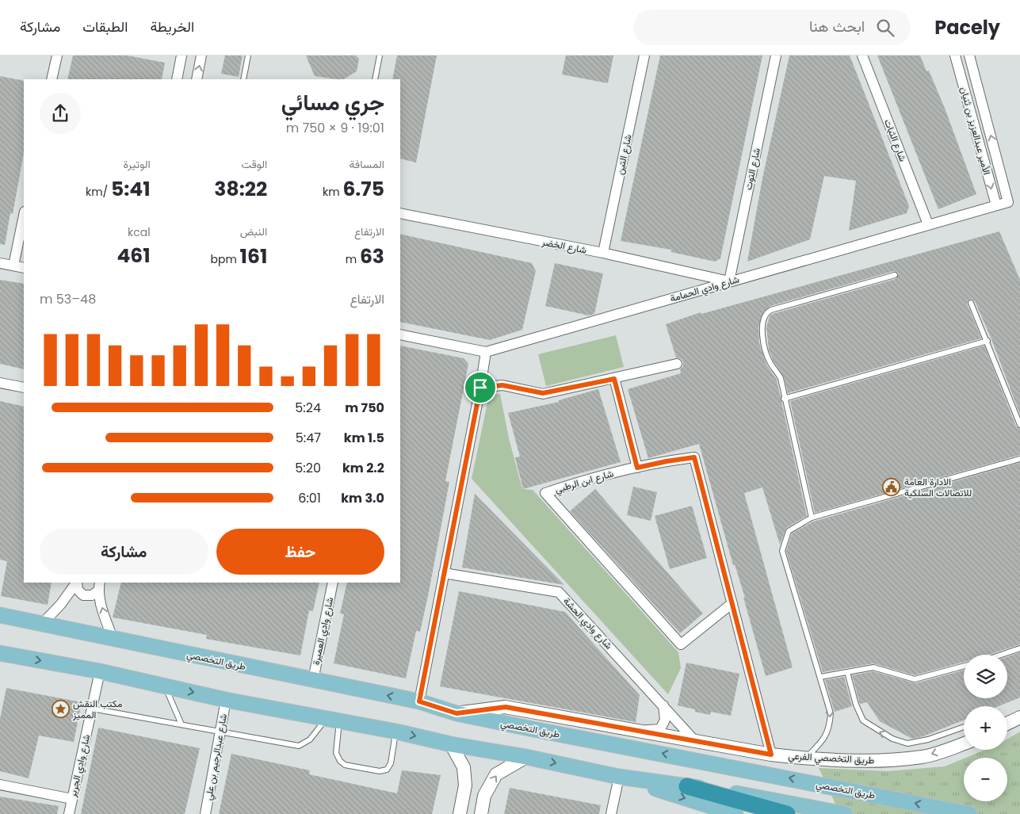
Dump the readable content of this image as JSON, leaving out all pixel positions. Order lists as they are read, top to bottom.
{
  "streets": {
    "main road": ["طريق التخصصي", "طريق التخصصي الفرعي"],
    "street": [
      "الأمير عبدالعزيز بن ثنيان",
      "شارع الثبات",
      "شارع التين",
      "شارع التوت",
      "شارع الخضر",
      "شارع وادي الحمامة",
      "شارع ابن الرطبي",
      "شارع وادي الحشة",
      "شارع وادي العميرة",
      "شارع عبدالرحيم بن علي",
      "شارع وادي الجرير"
    ]
  },
  "crossings": [
    ["الأمير عبدالعزيز بن ثنيان", "شارع وادي الحمامة"],
    ["شارع الثبات", "شارع وادي الحمامة"],
    ["شارع التين", "شارع الخضر"],
    ["شارع التوت", "شارع الخضر"],
    ["شارع التوت", "شارع وادي الحمامة"],
    ["شارع الخضر", "شارع وادي الحمامة"],
    ["شارع ابن الرطبي", "طريق التخصصي الفرعي"],
    ["شارع وادي الحشة", "طريق التخصصي الفرعي"],
    ["شارع وادي العميرة", "طريق التخصصي"],
    ["طريق التخصصي", "طريق التخصصي الفرعي"]
  ],
  "places": {
    "public building": ["الادارة العامة للاتصالات السلكية"],
    "place": ["مكتب النقش المميز"]
  },
  "page": {
    "header": "Pacely",
    "search": "ابحث هنا",
    "nav": ["الخريطة", "الطبقات", "مشاركة"],
    "heading": ["جري مسائي", "19:01 · 9 × 750 m"],
    "stats": [
      ["المسافة", "6.75 km"],
      ["الوقت", "38:22"],
      ["الوتيرة", "5:41 /km"],
      ["الارتفاع", "63 m"],
      ["النبض", "161 bpm"],
      ["kcal", "461"]
    ],
    "chart": ["الارتفاع", "48–53 m"],
    "list": [
      {
        "name": "750 m",
        "note": "5:24"
      },
      {
        "name": "1.5 km",
        "note": "5:47"
      },
      {
        "name": "2.2 km",
        "note": "5:20"
      },
      {
        "name": "3.0 km",
        "note": "6:01"
      }
    ],
    "buttons": ["حفظ", "مشاركة"],
    "map_buttons": ["+", "−"]
  }
}
